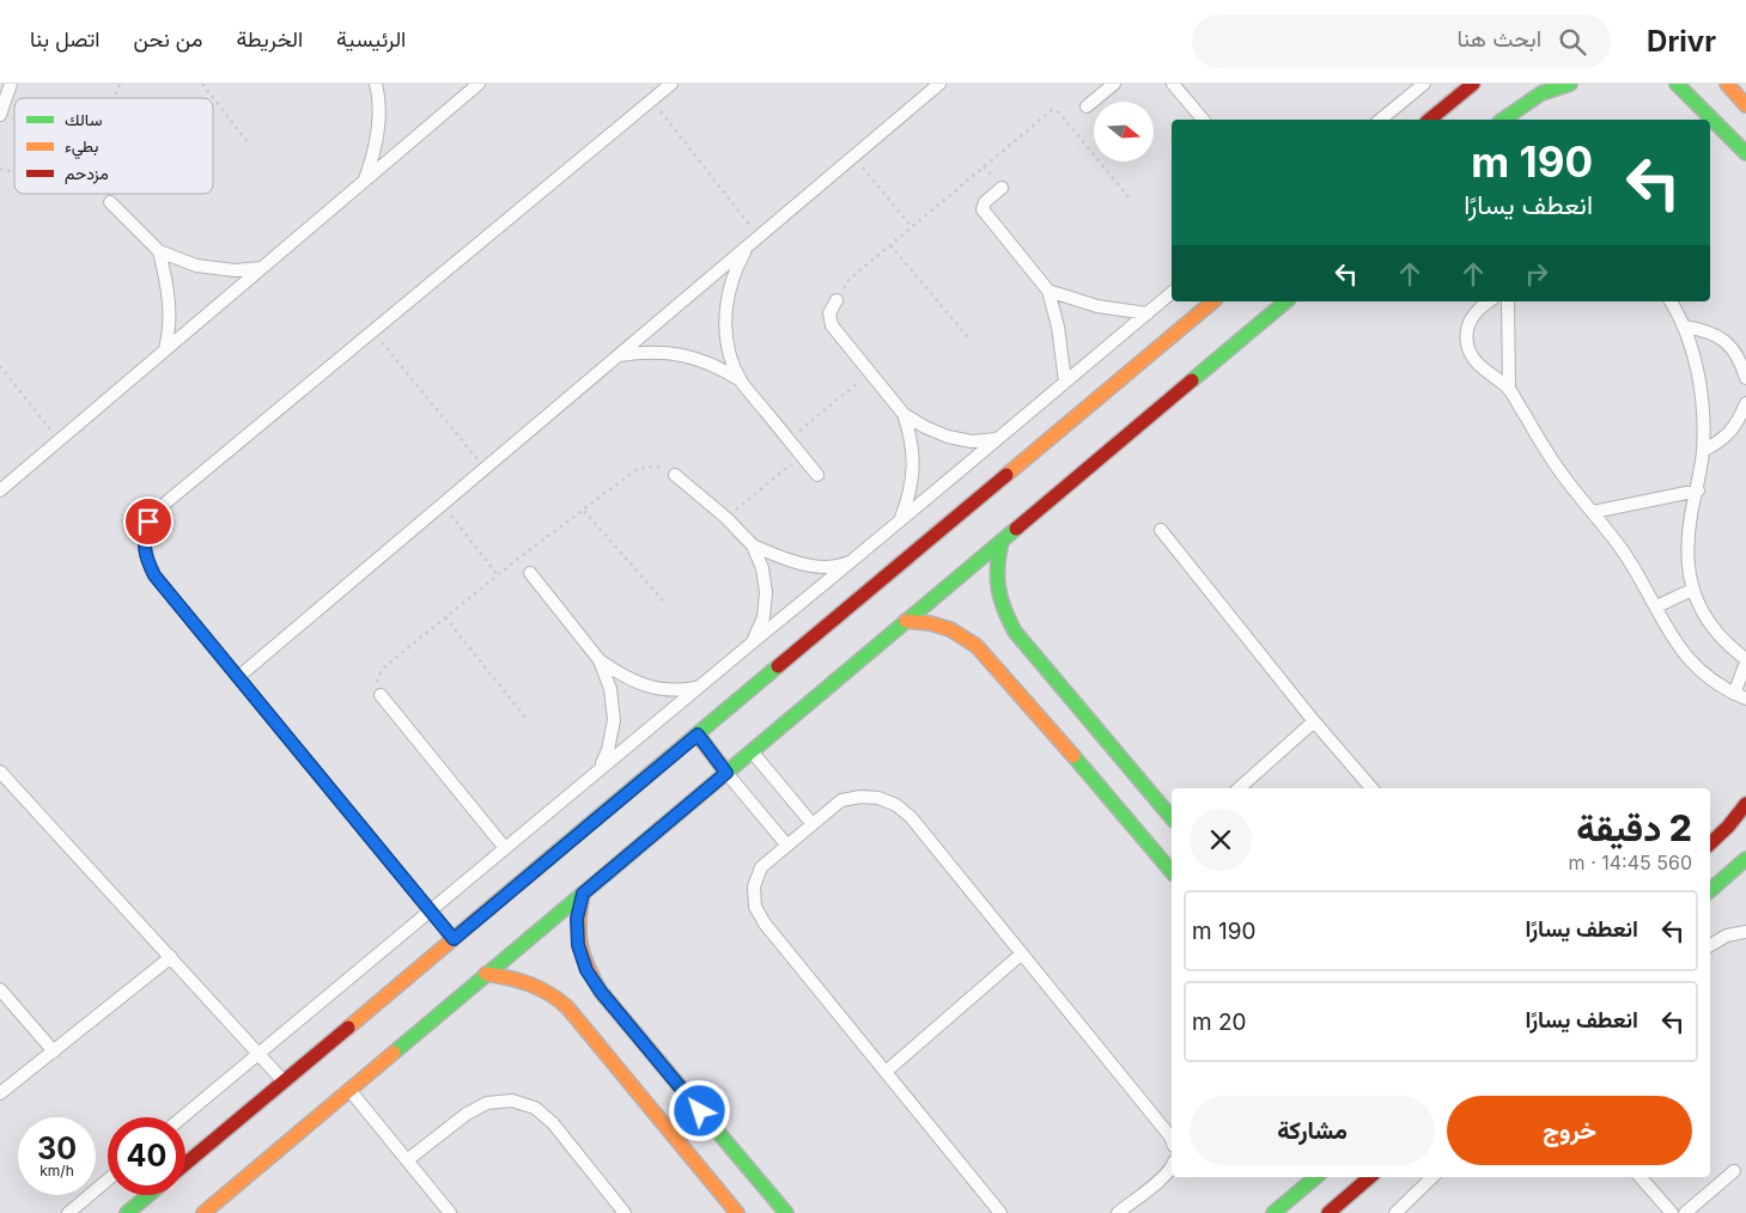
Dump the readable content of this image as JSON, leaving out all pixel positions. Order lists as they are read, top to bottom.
{
  "legend": ["سالك", "بطيء", "مزدحم"],
  "north": "right",
  "page": {
    "header": "Drivr",
    "search": "ابحث هنا",
    "nav": [
      "الرئيسية",
      "الخريطة",
      "من نحن",
      "اتصل بنا"
    ],
    "turn": ["190 m", "انعطف يسارًا"],
    "heading": ["2 دقيقة", "560 m · 14:45"],
    "list": [
      {
        "name": "انعطف يسارًا",
        "value": "190 m"
      },
      {
        "name": "انعطف يسارًا",
        "value": "20 m"
      }
    ],
    "buttons": ["خروج", "مشاركة"],
    "speed": "30 km/h",
    "limit": "40"
  }
}
